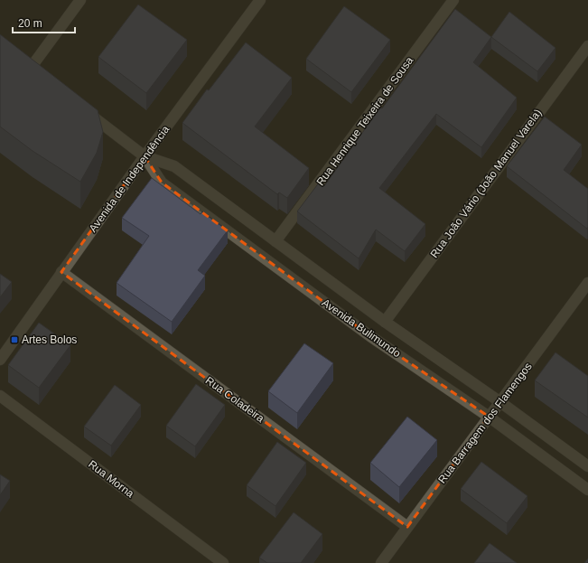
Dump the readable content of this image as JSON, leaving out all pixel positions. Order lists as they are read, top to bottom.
{
  "streets": {
    "street": [
      "Rua Henrique Teixeira de Sousa",
      "Avenida de Independência",
      "Rua João Vário (João Manuel Varela)",
      "Avenida Bulimundo",
      "Rua Coladeira",
      "Rua Barragem dos Flamengos",
      "Rua Morna"
    ]
  },
  "crossings": [
    ["Rua Henrique Teixeira de Sousa", "Avenida Bulimundo"],
    ["Avenida de Independência", "Avenida Bulimundo"],
    ["Avenida de Independência", "Rua Coladeira"],
    ["Rua João Vário (João Manuel Varela)", "Avenida Bulimundo"],
    ["Avenida Bulimundo", "Rua Barragem dos Flamengos"],
    ["Rua Coladeira", "Rua Barragem dos Flamengos"]
  ],
  "places": {
    "transit": ["Artes Bolos"]
  },
  "scale_bar": "20 m"
}
